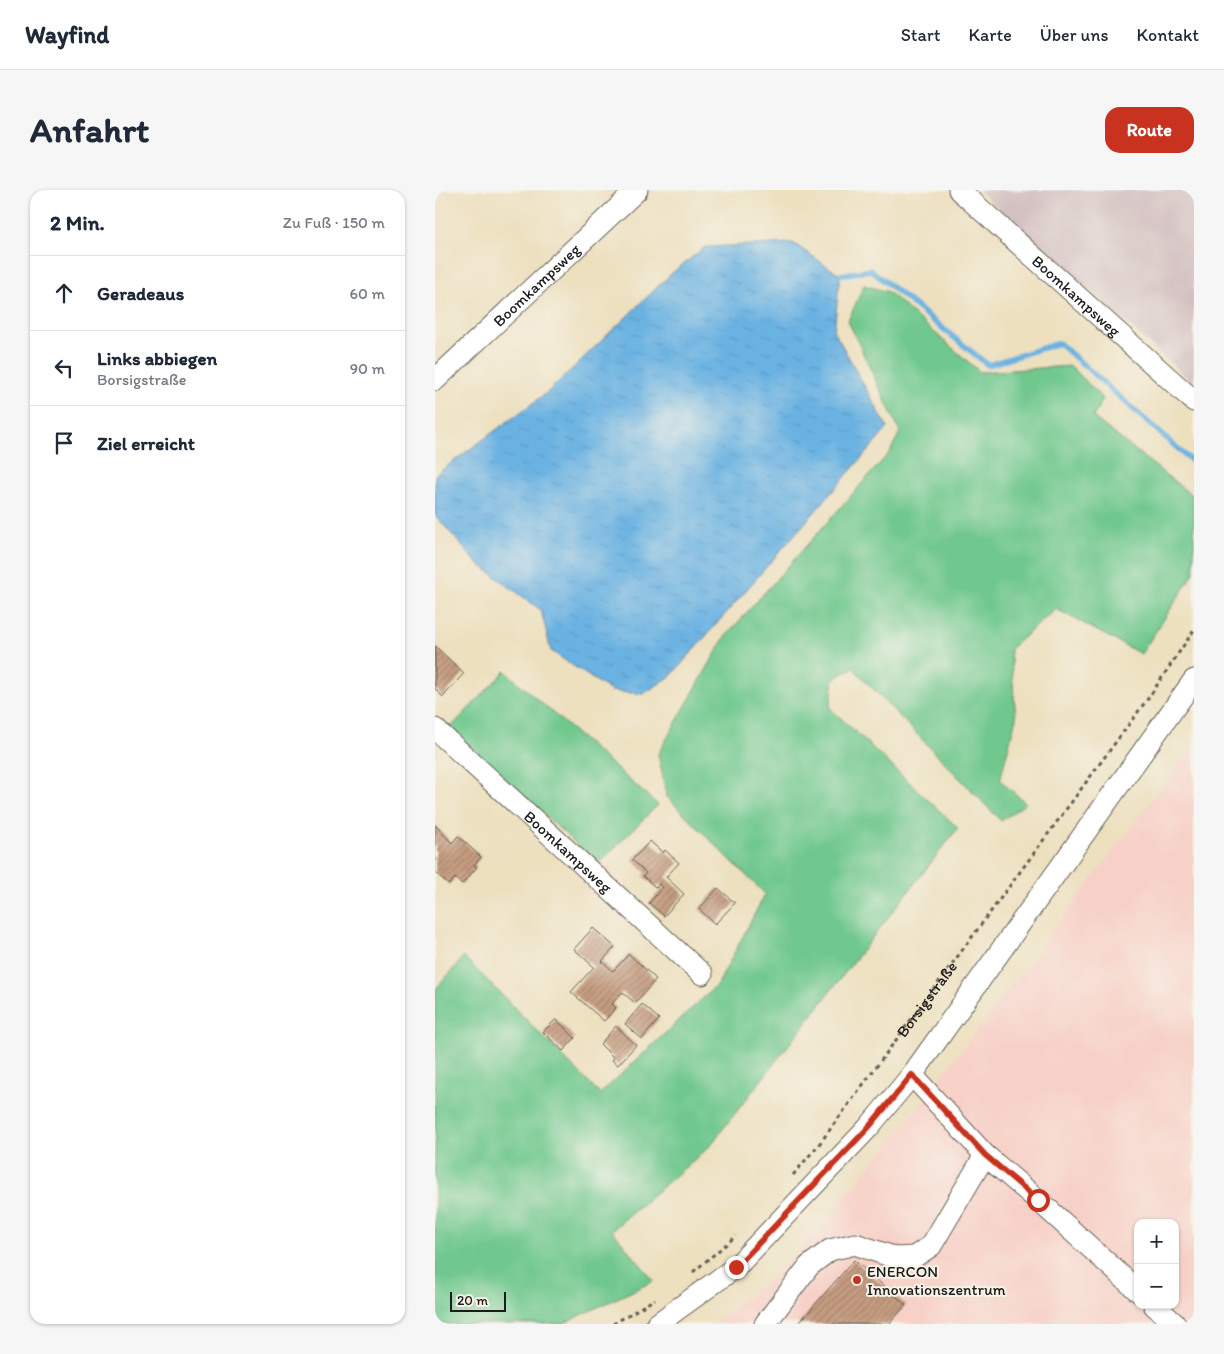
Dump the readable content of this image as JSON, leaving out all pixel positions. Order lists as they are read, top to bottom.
{
  "streets": {
    "street": ["Boomkampsweg", "Borsigstraße"]
  },
  "places": ["ENERCON Innovationszentrum"],
  "scale_bar": "20 m",
  "page": {
    "header": "Wayfind",
    "nav": [
      "Start",
      "Karte",
      "Über uns",
      "Kontakt"
    ],
    "buttons": "Route",
    "title": "Anfahrt",
    "heading": ["2 Min.", "Zu Fuß · 150 m"],
    "list": [
      ["Geradeaus", "60 m"],
      ["Links abbiegen", "Borsigstraße", "90 m"],
      "Ziel erreicht"
    ],
    "map_buttons": ["+", "−"],
    "scale": "20 m"
  }
}
